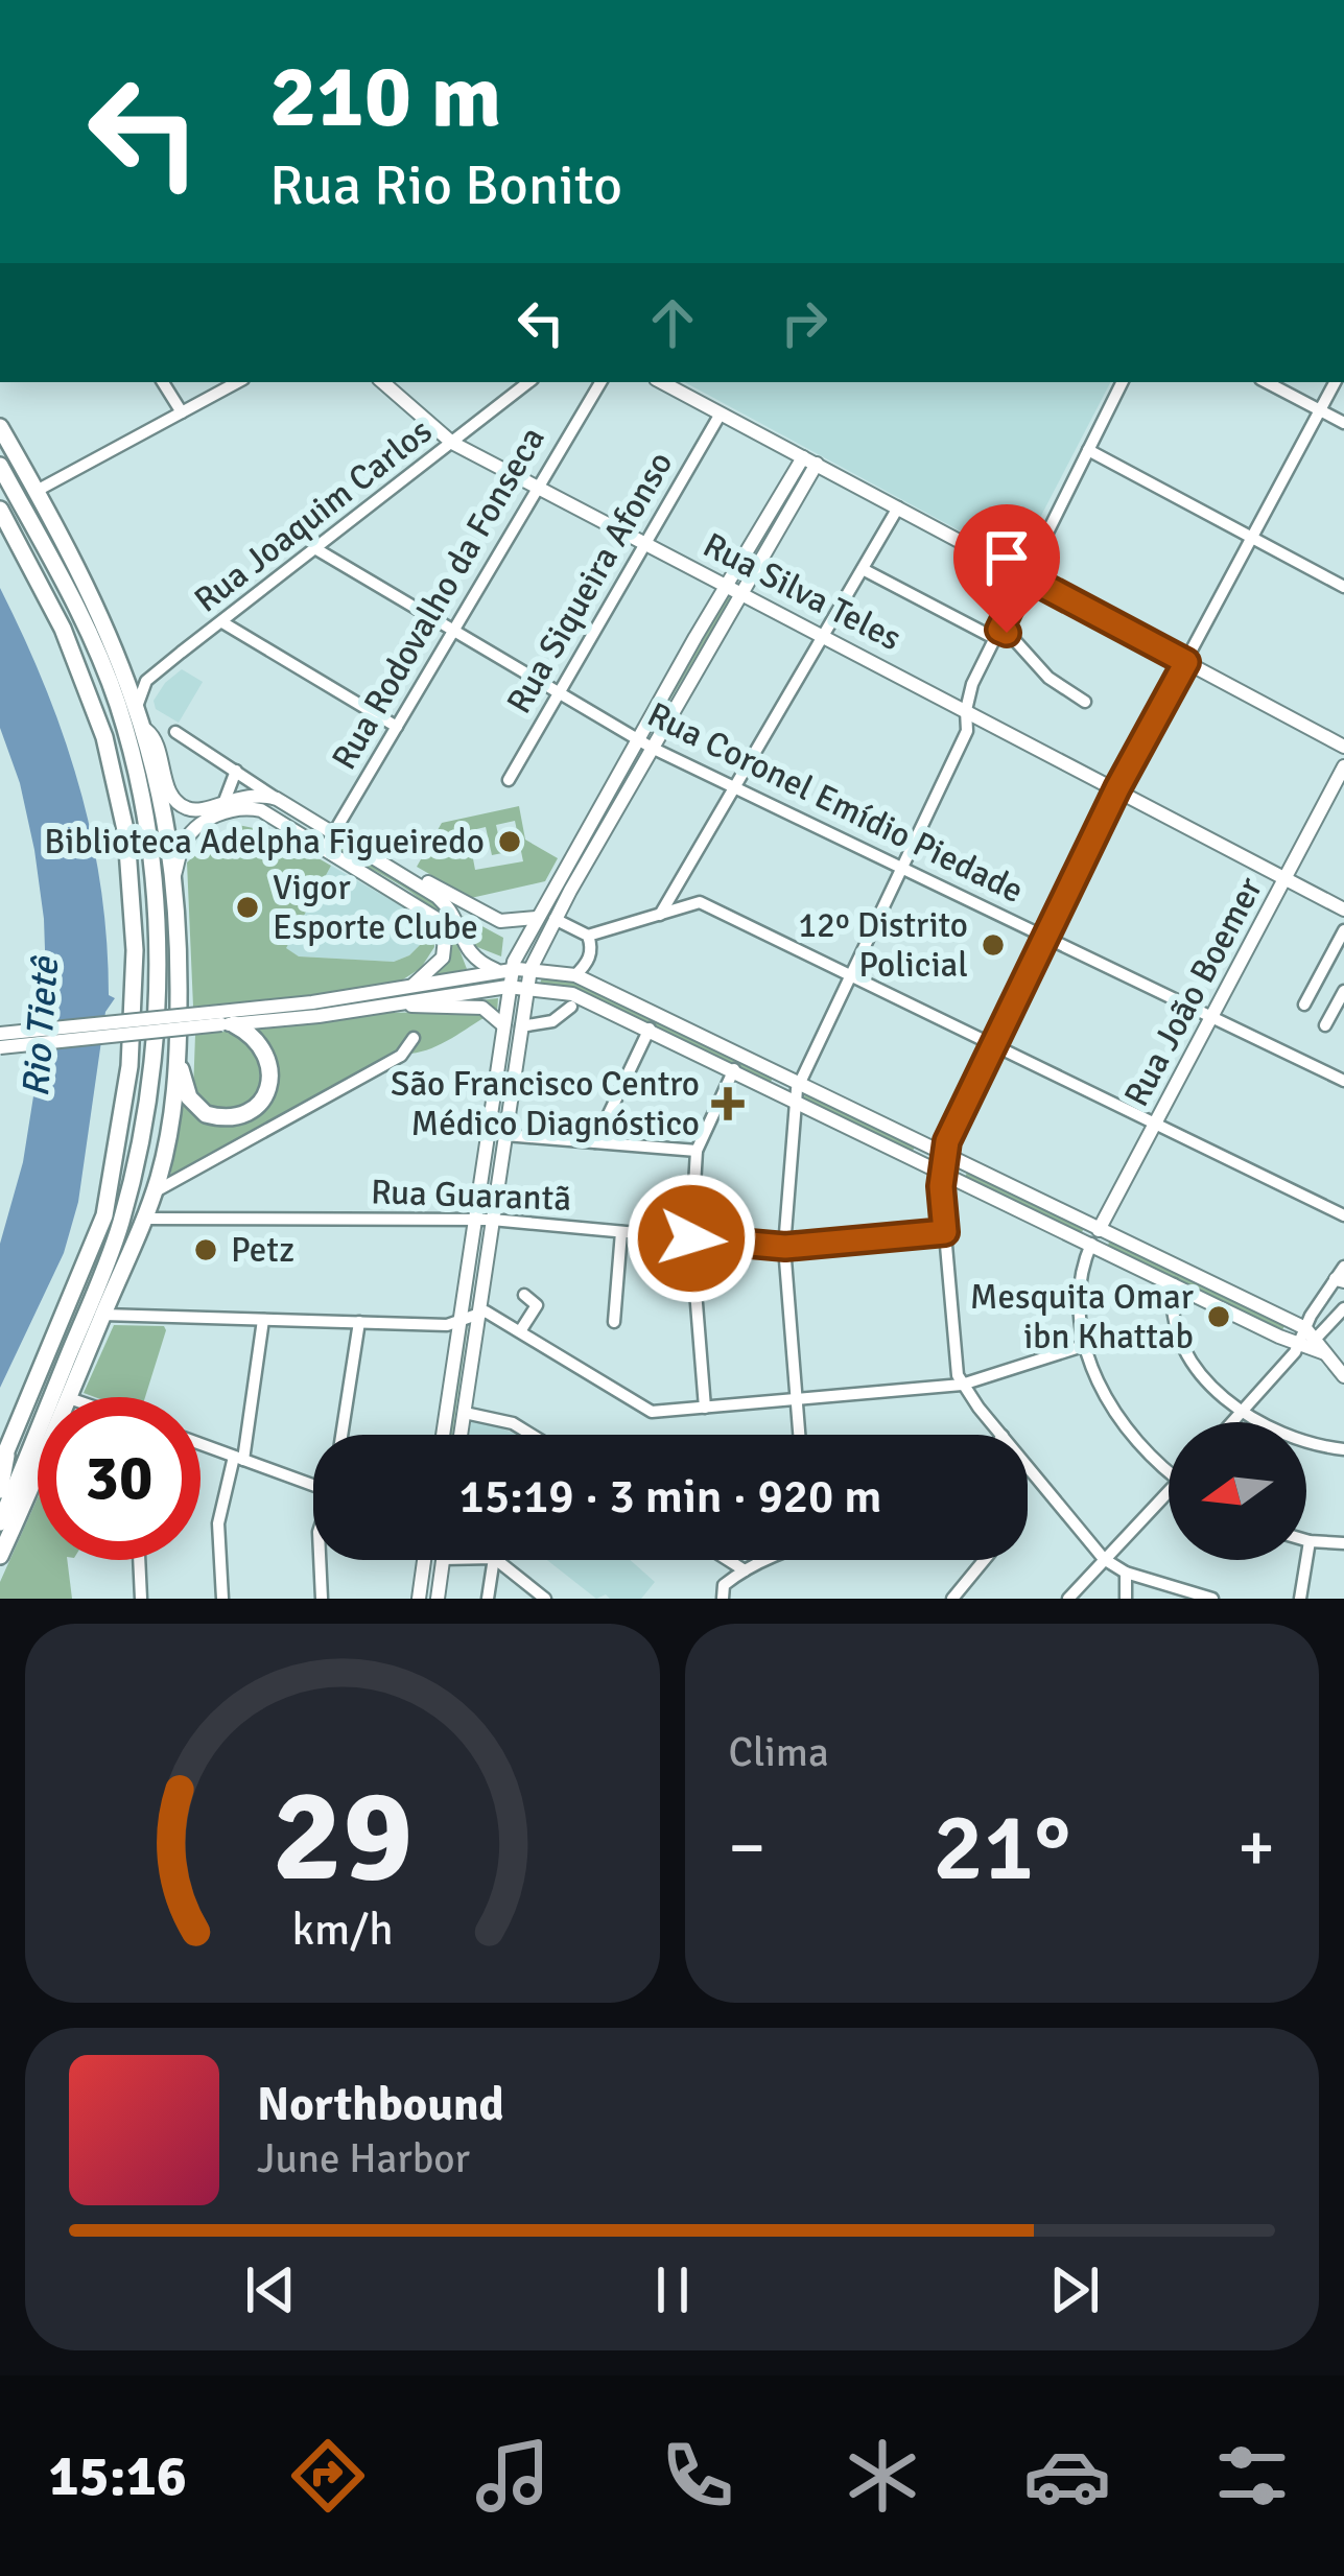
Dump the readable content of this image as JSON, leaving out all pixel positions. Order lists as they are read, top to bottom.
{
  "streets": {
    "main road": ["Rua Silva Teles", "Rua João Boemer"],
    "street": [
      "Rua Joaquim Carlos",
      "Rua Siqueira Afonso",
      "Rua Rodovalho da Fonseca",
      "Rua Coronel Emídio Piedade",
      "Rua Guarantã"
    ]
  },
  "crossings": [
    ["Rua Joaquim Carlos", "Rua Silva Teles"],
    ["Rua Joaquim Carlos", "Rua Coronel Emídio Piedade"],
    ["Rua Siqueira Afonso", "Rua Silva Teles"],
    ["Rua Siqueira Afonso", "Rua Coronel Emídio Piedade"],
    ["Rua Silva Teles", "Rua Rodovalho da Fonseca"],
    ["Rua Silva Teles", "Rua João Boemer"],
    ["Rua Rodovalho da Fonseca", "Rua Coronel Emídio Piedade"],
    ["Rua Coronel Emídio Piedade", "Rua João Boemer"]
  ],
  "water": ["Rio Tietê"],
  "places": {
    "other": [
      "Biblioteca Adelpha Figueiredo",
      "Vigor Esporte Clube",
      "12º Distrito Policial",
      "Petz",
      "Mesquita Omar ibn Khattab"
    ],
    "health": ["São Francisco Centro Médico Diagnóstico"]
  },
  "north": "left",
  "page": {
    "turn": ["210 m", "Rua Rio Bonito"],
    "limit": "30",
    "trip": "15:19 · 3 min · 920 m",
    "tile": "Clima",
    "heat": ["−", "21°", "+"],
    "song": ["Northbound", "June Harbor"],
    "tabs": "15:16",
    "gauge": ["29", "km/h"]
  }
}
